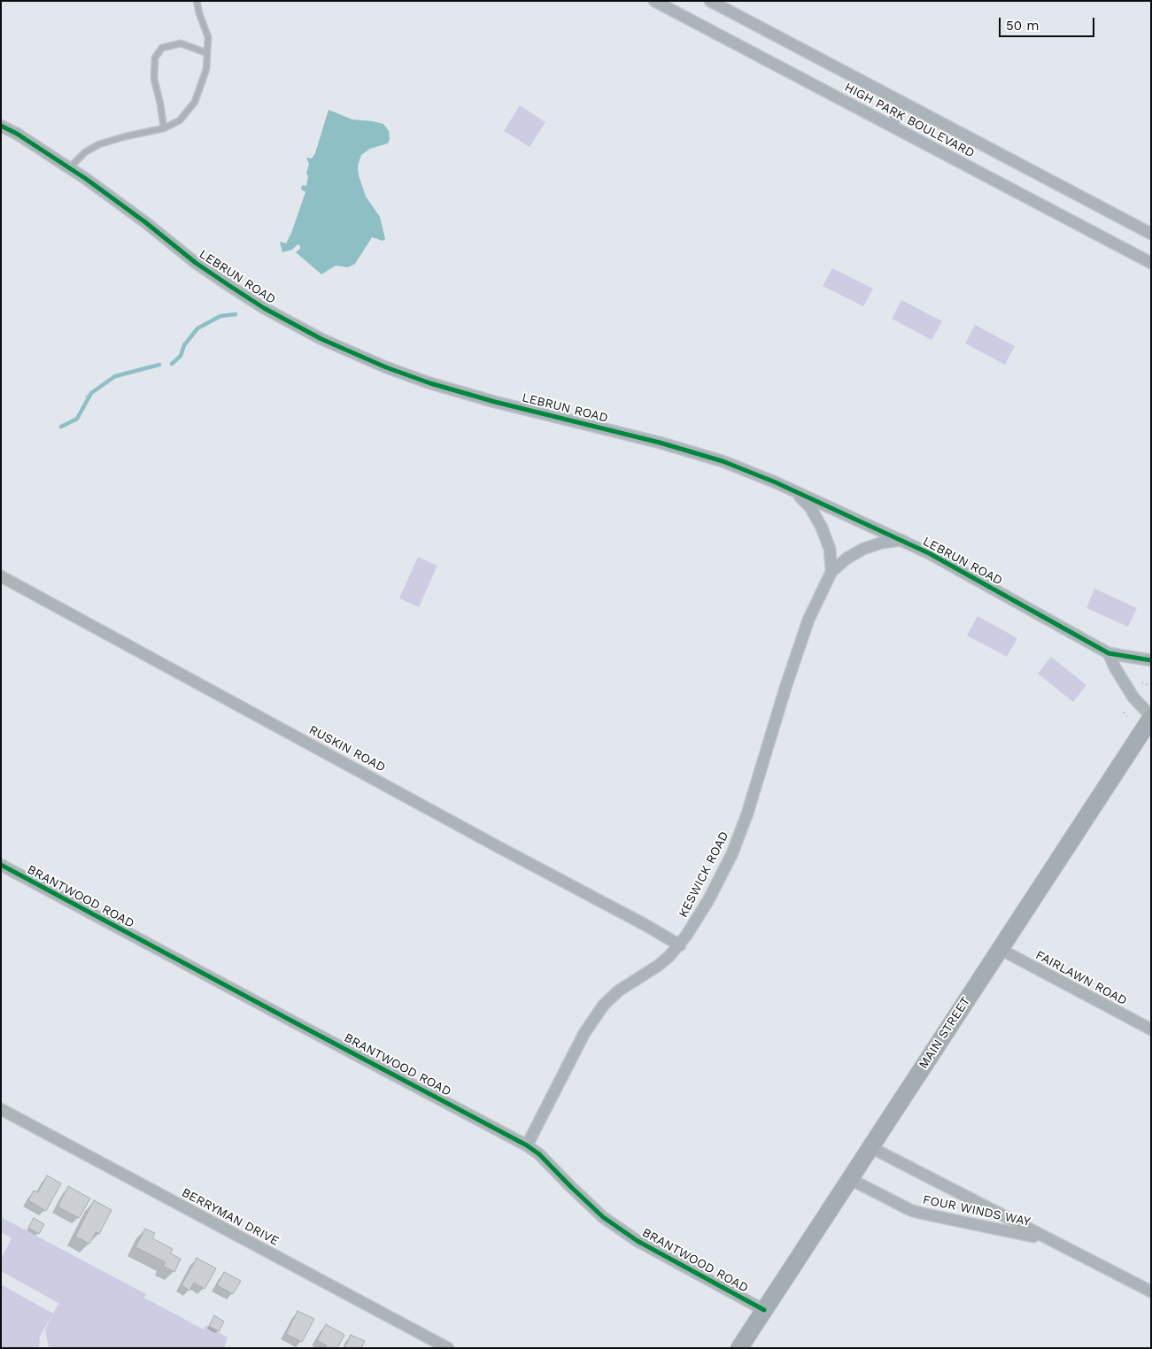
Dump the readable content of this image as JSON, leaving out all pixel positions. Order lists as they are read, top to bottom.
{
  "streets": {
    "main road": ["MAIN STREET"],
    "street": [
      "HIGH PARK BOULEVARD",
      "LEBRUN ROAD",
      "RUSKIN ROAD",
      "KESWICK ROAD",
      "BRANTWOOD ROAD",
      "FAIRLAWN ROAD",
      "FOUR WINDS WAY",
      "BERRYMAN DRIVE"
    ]
  },
  "crossings": [
    ["LEBRUN ROAD", "KESWICK ROAD"],
    ["RUSKIN ROAD", "KESWICK ROAD"],
    ["KESWICK ROAD", "BRANTWOOD ROAD"],
    ["BRANTWOOD ROAD", "MAIN STREET"],
    ["FAIRLAWN ROAD", "MAIN STREET"],
    ["MAIN STREET", "FOUR WINDS WAY"]
  ],
  "scale_bar": "50 m"
}
